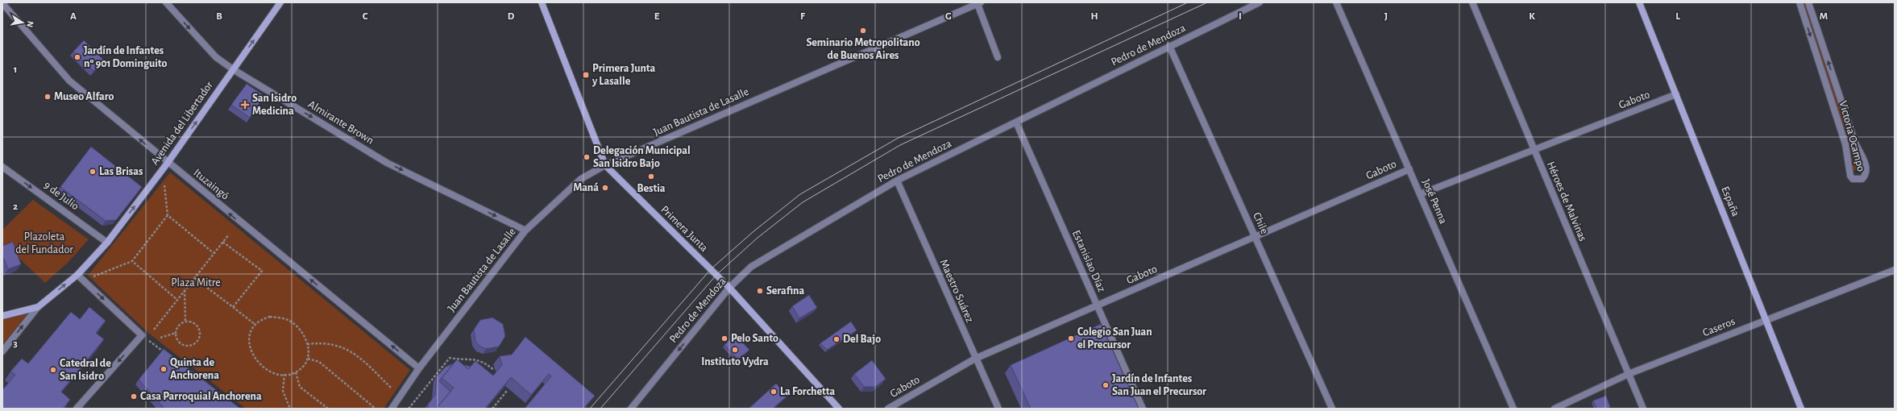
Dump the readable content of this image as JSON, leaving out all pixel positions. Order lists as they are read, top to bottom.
{
  "streets": {
    "street": [
      "Pedro de Mendoza",
      "Gaboto",
      "Juan Bautista de Lasalle",
      "Almirante Brown",
      "Avenida del Libertador",
      "Victoria Ocampo",
      "Ituzaingó",
      "9 de Julio",
      "José Penna",
      "Héroes de Malvinas",
      "España",
      "Chile",
      "Primera Junta",
      "Estanislao Díaz",
      "Maestro Suárez",
      "Caseros"
    ]
  },
  "crossings": [
    ["Pedro de Mendoza", "Chile"],
    ["Pedro de Mendoza", "Primera Junta"],
    ["Pedro de Mendoza", "Estanislao Díaz"],
    ["Pedro de Mendoza", "Maestro Suárez"],
    ["Gaboto", "José Penna"],
    ["Gaboto", "Héroes de Malvinas"],
    ["Gaboto", "España"],
    ["Gaboto", "Chile"],
    ["Gaboto", "Estanislao Díaz"],
    ["Gaboto", "Maestro Suárez"],
    ["Juan Bautista de Lasalle", "Almirante Brown"],
    ["Juan Bautista de Lasalle", "Ituzaingó"],
    ["Juan Bautista de Lasalle", "Primera Junta"],
    ["Almirante Brown", "Avenida del Libertador"],
    ["Avenida del Libertador", "Ituzaingó"],
    ["Avenida del Libertador", "9 de Julio"],
    ["Héroes de Malvinas", "Caseros"],
    ["España", "Caseros"]
  ],
  "one_way": [
    "Almirante Brown",
    "Avenida del Libertador",
    "Ituzaingó",
    "9 de Julio"
  ],
  "parks": ["Plazoleta del Fundador", "Plaza Mitre"],
  "places": {
    "other": [
      "Seminario Metropolitano de Buenos Aires",
      "Jardín de Infantes nº 901 Dominguito",
      "Museo Alfaro",
      "Delegación Municipal San Isidro Bajo",
      "Las Brisas",
      "Bestia",
      "Maná",
      "Serafina",
      "Pelo Santo",
      "Colegio San Juan el Precursor",
      "Del Bajo",
      "Instituto Vydra",
      "Quinta de Anchorena",
      "Catedral de San Isidro",
      "Jardín de Infantes San Juan el Precursor",
      "La Forchetta",
      "Casa Parroquial Anchorena"
    ],
    "transit": ["Primera Junta y Lasalle"],
    "health": ["San Isidro Medicina"]
  },
  "north": "right",
  "grid": {
    "columns": [
      "A",
      "B",
      "C",
      "D",
      "E",
      "F",
      "G",
      "H",
      "I",
      "J",
      "K",
      "L",
      "M"
    ],
    "rows": ["1", "2", "3"]
  }
}
